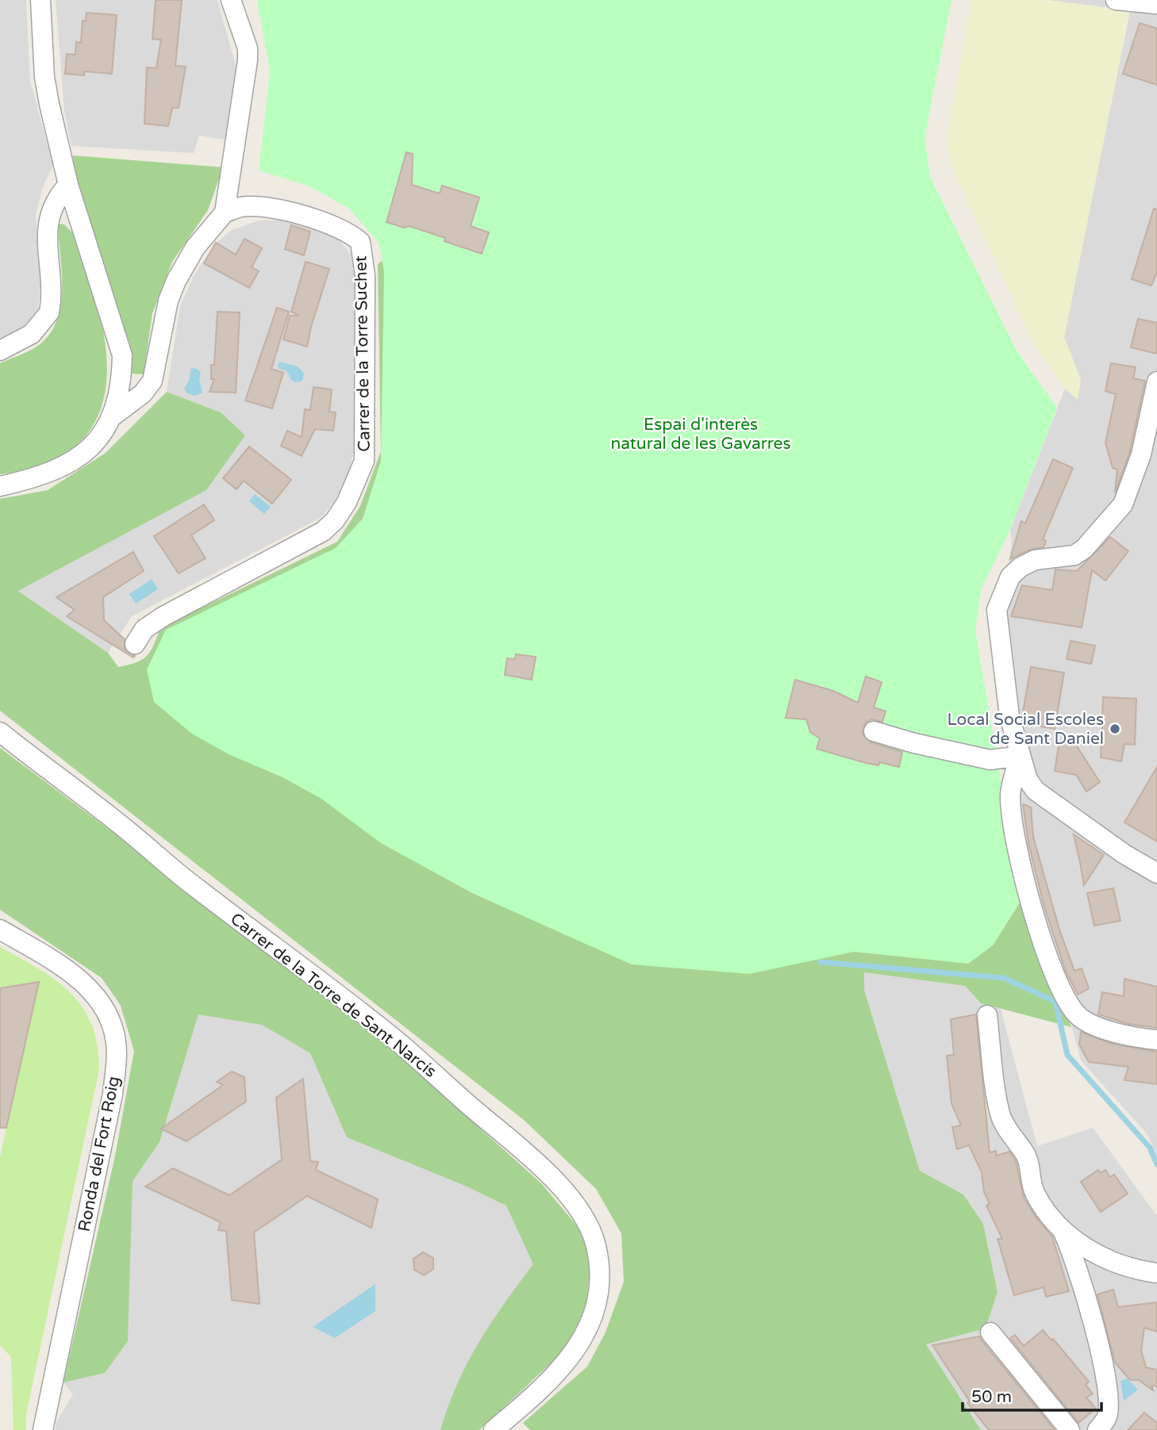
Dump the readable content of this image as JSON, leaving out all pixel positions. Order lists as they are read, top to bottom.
{
  "streets": {
    "street": ["Carrer de la Torre Suchet", "Carrer de la Torre de Sant Narcís", "Ronda del Fort Roig"]
  },
  "parks": ["Espai d'interès natural de les Gavarres"],
  "places": ["Local Social Escoles de Sant Daniel"],
  "scale_bar": "50 m"
}
